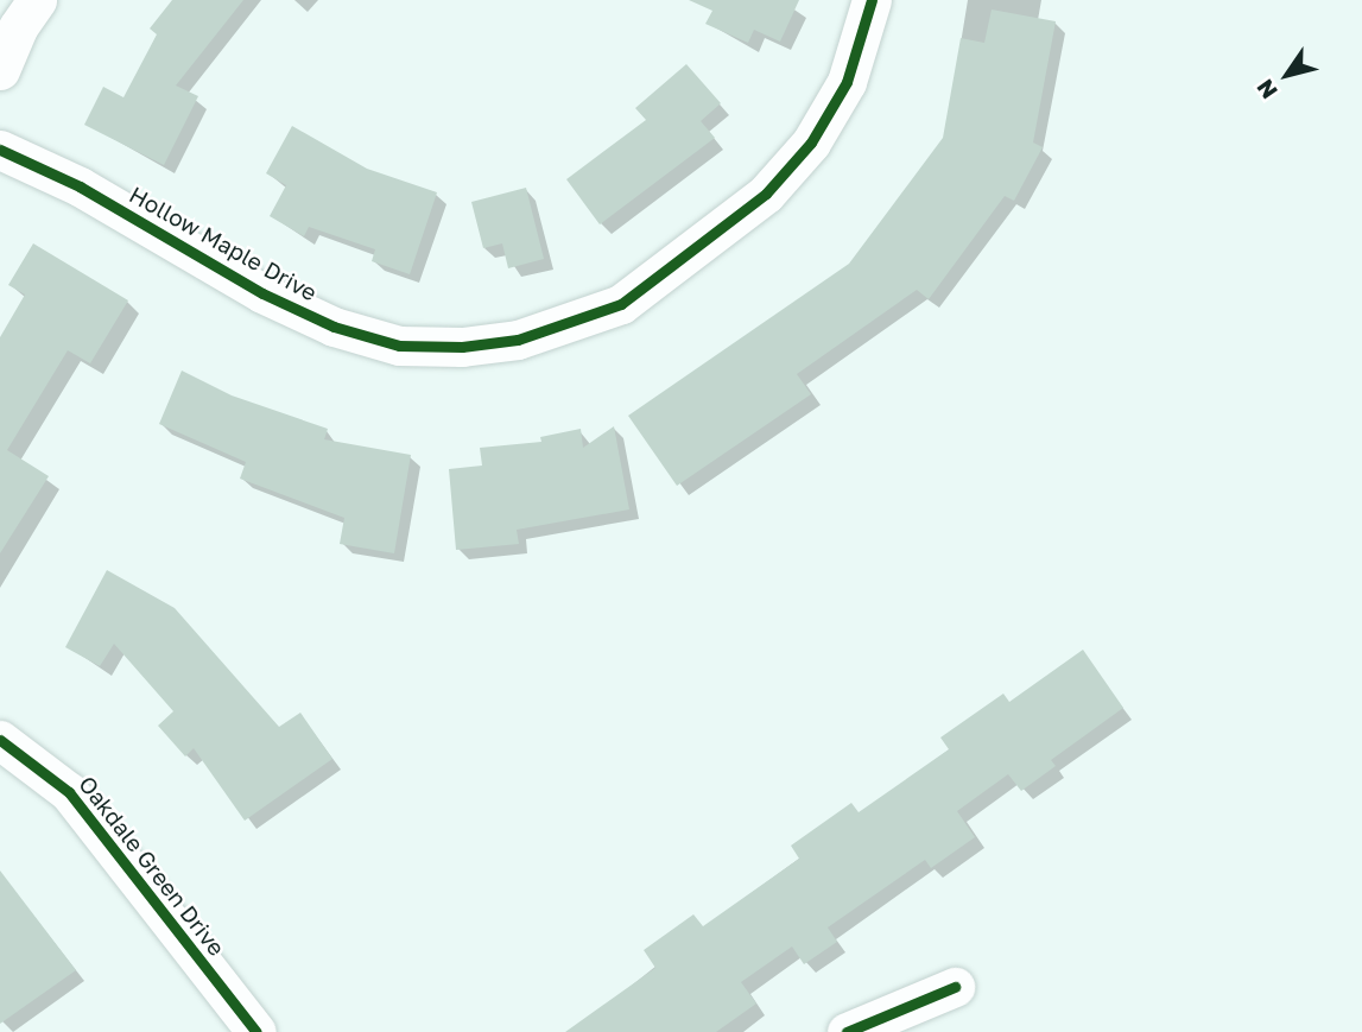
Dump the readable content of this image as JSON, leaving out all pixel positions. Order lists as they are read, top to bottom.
{
  "streets": {
    "street": ["Hollow Maple Drive", "Oakdale Green Drive"]
  },
  "north": "bottom left"
}
